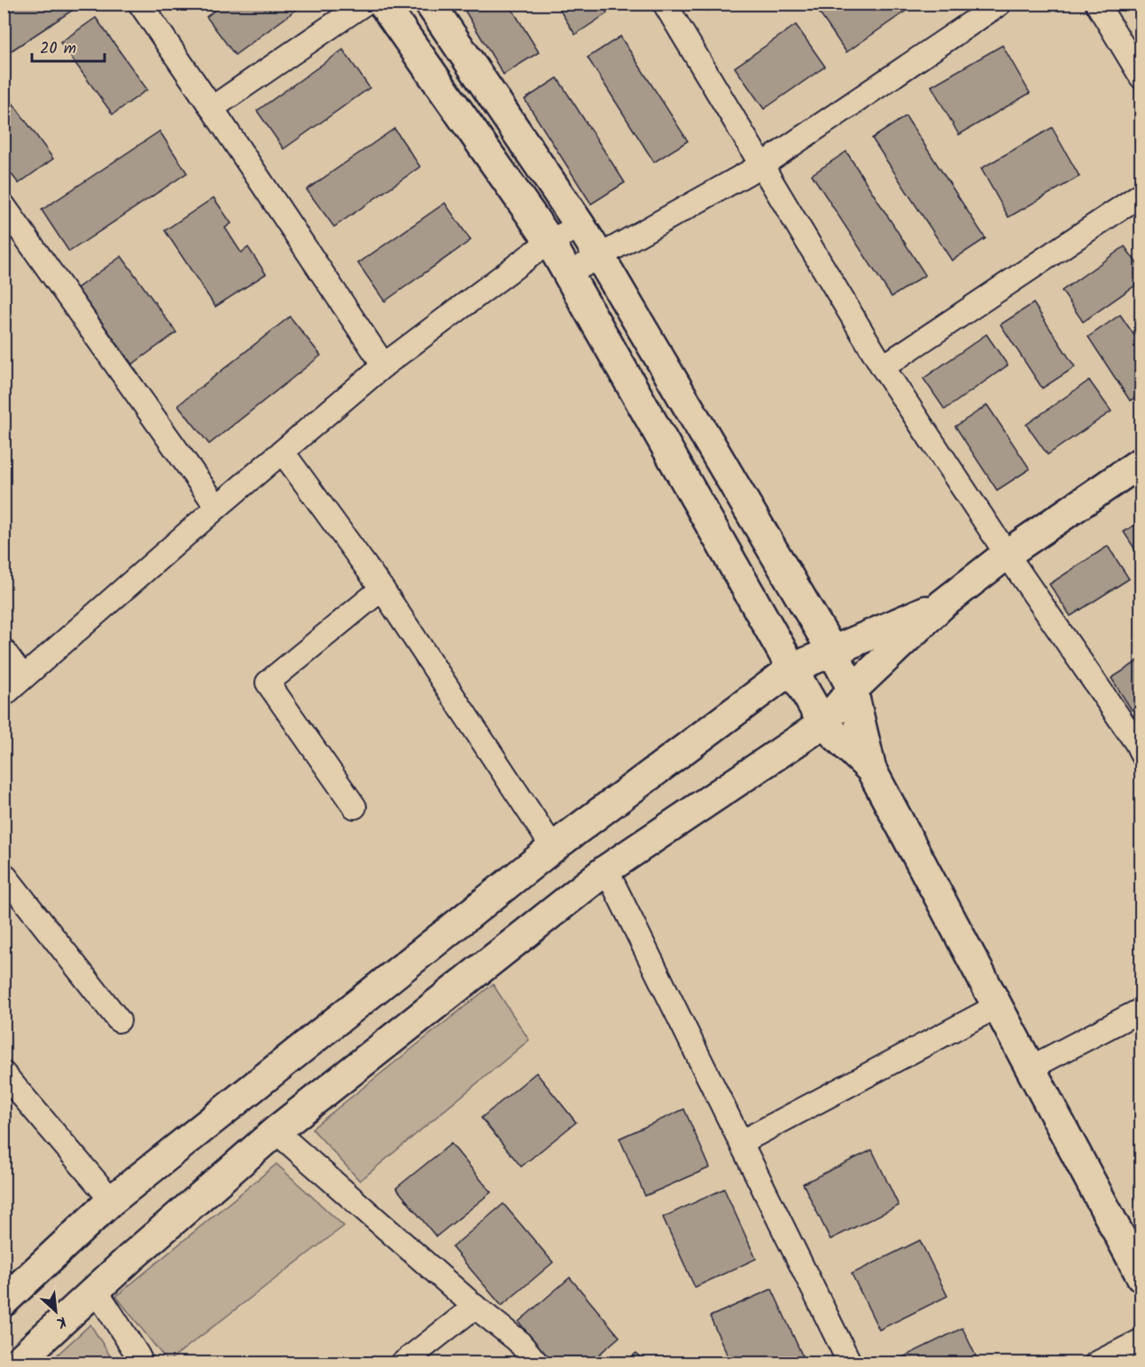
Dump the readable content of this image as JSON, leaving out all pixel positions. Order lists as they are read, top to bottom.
{
  "scale_bar": "20 m",
  "north": "bottom right"
}
